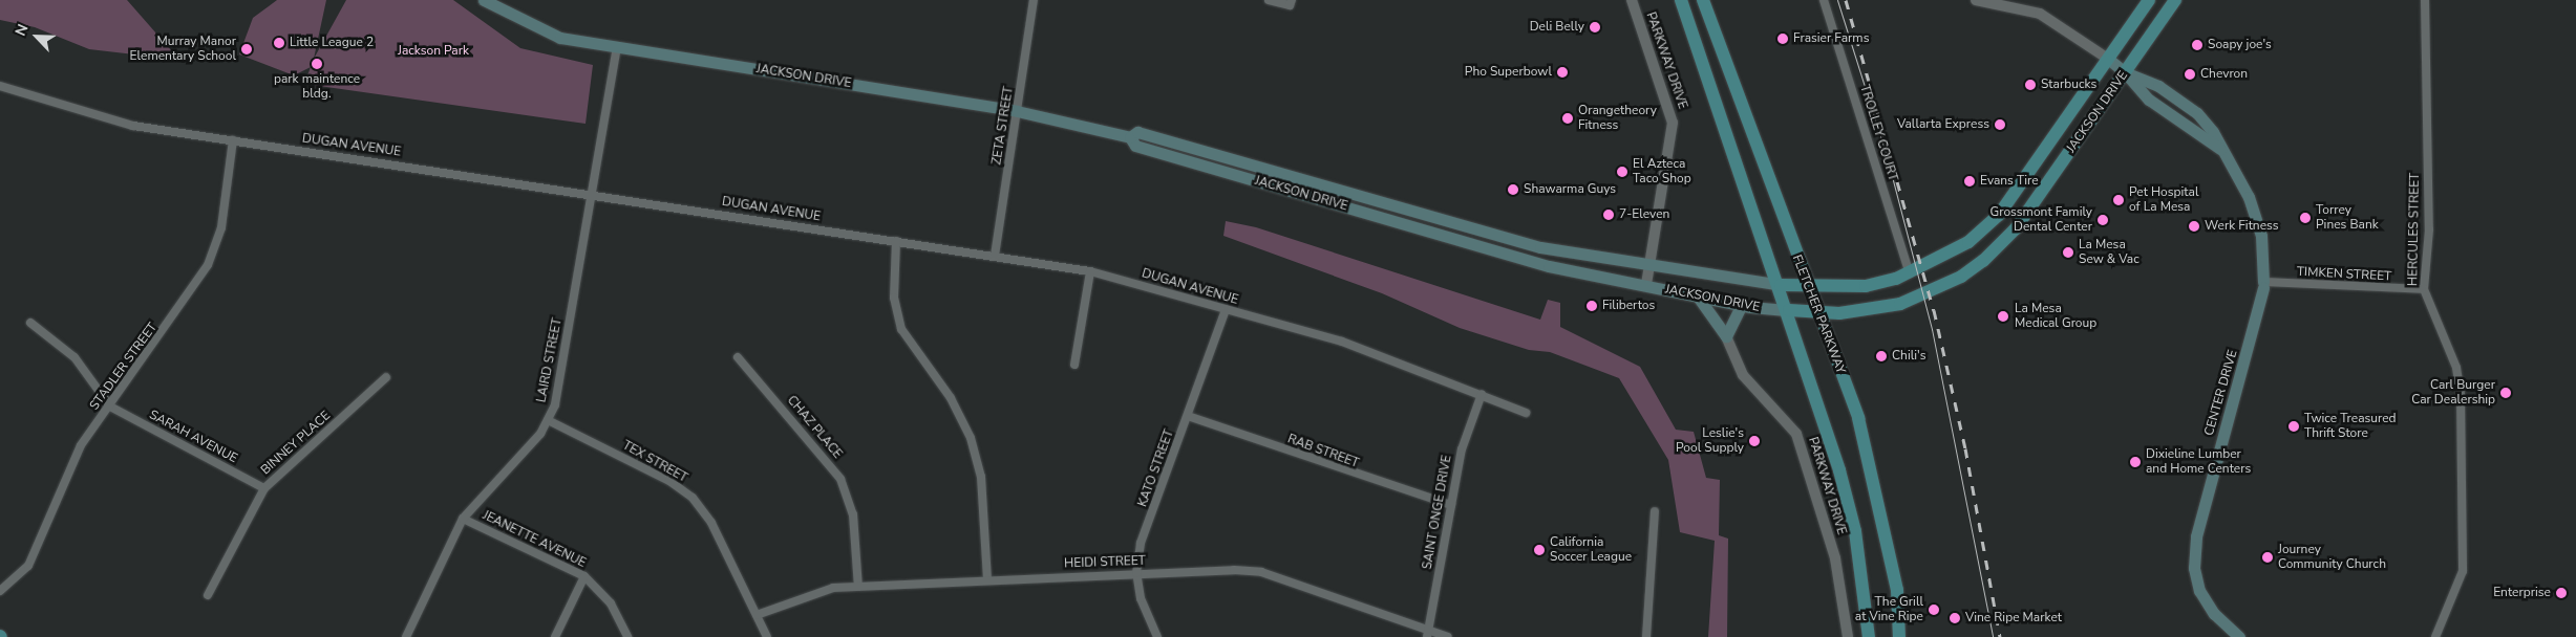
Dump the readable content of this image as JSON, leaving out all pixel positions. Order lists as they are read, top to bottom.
{
  "streets": {
    "main road": ["JACKSON DRIVE", "FLETCHER PARKWAY", "CENTER DRIVE"],
    "street": [
      "PARKWAY DRIVE",
      "ZETA STREET",
      "TROLLEY COURT",
      "DUGAN AVENUE",
      "HERCULES STREET",
      "TIMKEN STREET",
      "LAIRD STREET",
      "STADLER STREET",
      "CHAZ PLACE",
      "SARAH AVENUE",
      "BINNEY PLACE",
      "RAB STREET",
      "TEX STREET",
      "KATO STREET",
      "SAINT ONGE DRIVE",
      "JEANETTE AVENUE",
      "HEIDI STREET"
    ]
  },
  "crossings": [
    ["PARKWAY DRIVE", "JACKSON DRIVE"],
    ["JACKSON DRIVE", "ZETA STREET"],
    ["JACKSON DRIVE", "TROLLEY COURT"],
    ["JACKSON DRIVE", "FLETCHER PARKWAY"],
    ["JACKSON DRIVE", "LAIRD STREET"],
    ["JACKSON DRIVE", "CENTER DRIVE"],
    ["ZETA STREET", "DUGAN AVENUE"],
    ["DUGAN AVENUE", "LAIRD STREET"],
    ["DUGAN AVENUE", "STADLER STREET"],
    ["DUGAN AVENUE", "KATO STREET"],
    ["DUGAN AVENUE", "SAINT ONGE DRIVE"],
    ["HERCULES STREET", "TIMKEN STREET"],
    ["TIMKEN STREET", "CENTER DRIVE"],
    ["LAIRD STREET", "TEX STREET"],
    ["LAIRD STREET", "JEANETTE AVENUE"],
    ["STADLER STREET", "SARAH AVENUE"],
    ["CHAZ PLACE", "HEIDI STREET"],
    ["SARAH AVENUE", "BINNEY PLACE"],
    ["RAB STREET", "KATO STREET"],
    ["RAB STREET", "SAINT ONGE DRIVE"],
    ["TEX STREET", "HEIDI STREET"],
    ["KATO STREET", "HEIDI STREET"],
    ["SAINT ONGE DRIVE", "HEIDI STREET"]
  ],
  "parks": ["Jackson Park"],
  "places": [
    "Deli Belly",
    "Frasier Farms",
    "Little League 2",
    "Soapy joe's",
    "Murray Manor Elementary School",
    "park maintence bldg.",
    "Pho Superbowl",
    "Chevron",
    "Starbucks",
    "Orangetheory Fitness",
    "Vallarta Express",
    "El Azteca Taco Shop",
    "Evans Tire",
    "Shawarma Guys",
    "Pet Hospital of La Mesa",
    "7-Eleven",
    "Torrey Pines Bank",
    "Grossmont Family Dental Center",
    "Werk Fitness",
    "La Mesa Sew & Vac",
    "Filibertos",
    "La Mesa Medical Group",
    "Chili's",
    "Carl Burger Car Dealership",
    "Twice Treasured Thrift Store",
    "Leslie's Pool Supply",
    "Dixieline Lumber and Home Centers",
    "California Soccer League",
    "Journey Community Church",
    "Enterprise",
    "The Grill at Vine Ripe",
    "Vine Ripe Market"
  ],
  "north": "top left"
}
